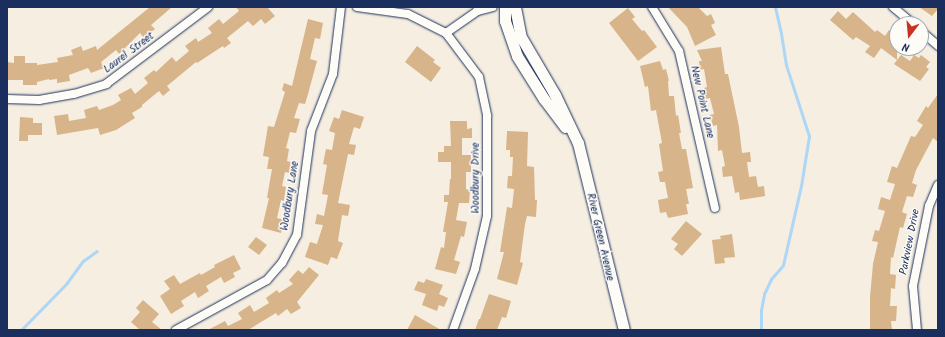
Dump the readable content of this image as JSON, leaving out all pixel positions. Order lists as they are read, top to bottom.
{
  "streets": {
    "street": [
      "Laurel Street",
      "New Point Lane",
      "Woodbury Drive",
      "Woodbury Lane",
      "River Green Avenue",
      "Parkview Drive"
    ]
  },
  "north": "bottom"
}
